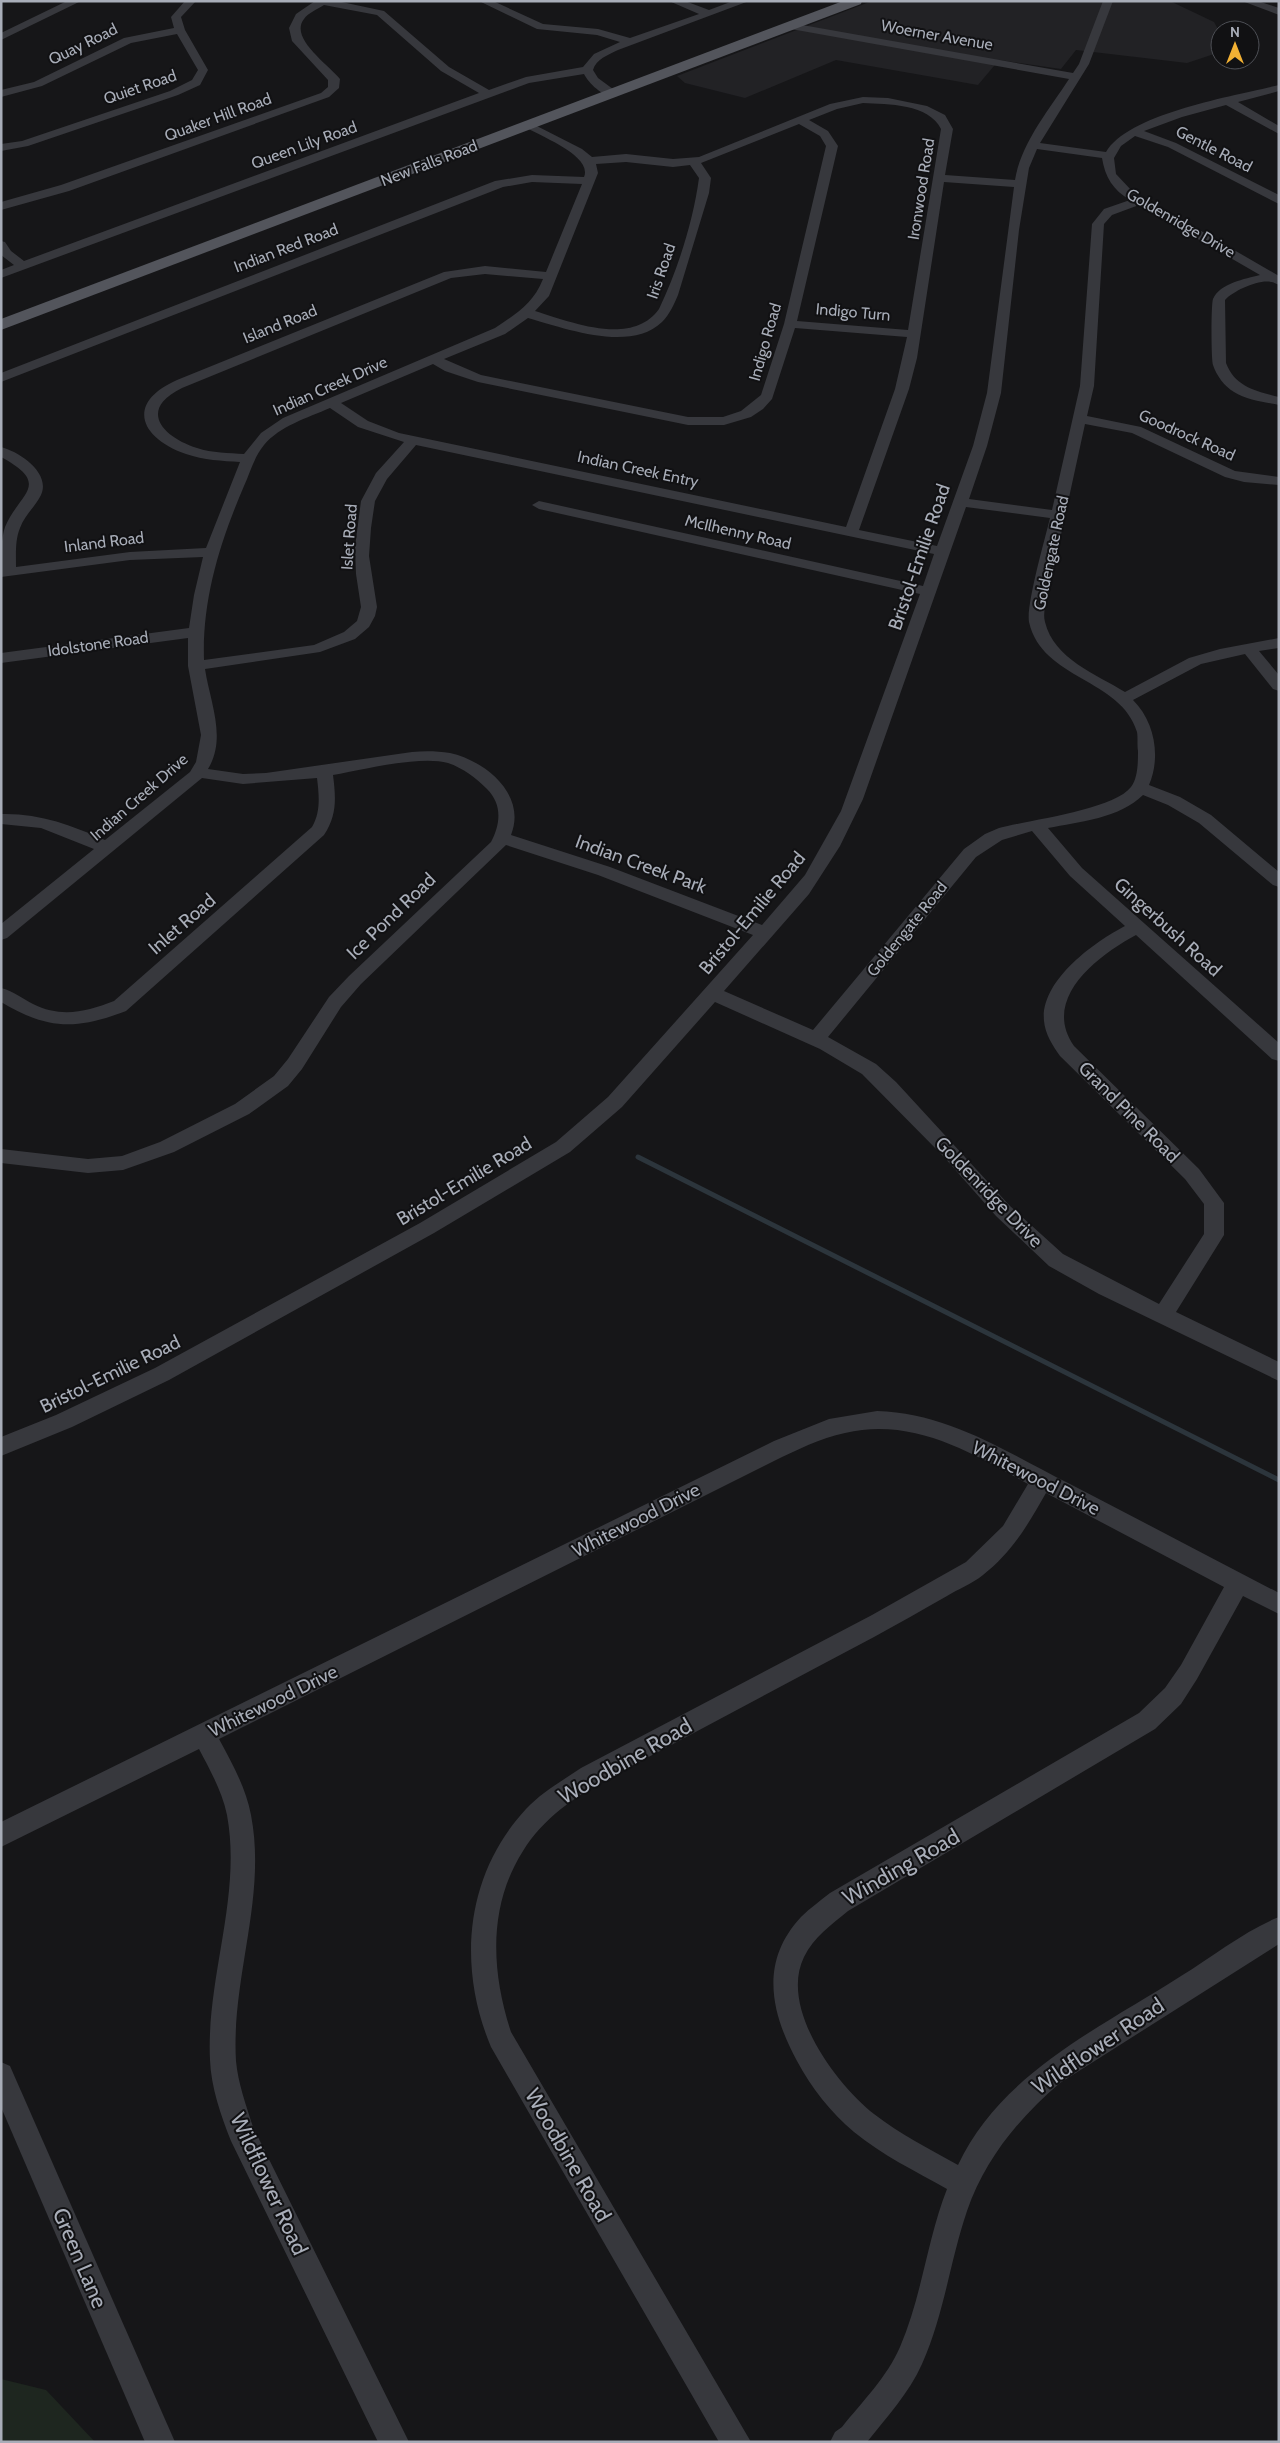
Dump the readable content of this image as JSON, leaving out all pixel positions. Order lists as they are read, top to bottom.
{
  "streets": {
    "main road": ["New Falls Road"],
    "street": [
      "Woerner Avenue",
      "Quay Road",
      "Quiet Road",
      "Quaker Hill Road",
      "Queen Lily Road",
      "Gentle Road",
      "Ironwood Road",
      "Goldenridge Drive",
      "Indian Red Road",
      "Iris Road",
      "Indigo Turn",
      "Island Road",
      "Indigo Road",
      "Indian Creek Drive",
      "Goodrock Road",
      "Indian Creek Entry",
      "McIlhenny Road",
      "Islet Road",
      "Inland Road",
      "Goldengate Road",
      "Bristol-Emilie Road",
      "Idolstone Road",
      "Indian Creek Park",
      "Ice Pond Road",
      "Inlet Road",
      "Gingerbush Road",
      "Grand Pine Road",
      "Whitewood Drive",
      "Woodbine Road",
      "Winding Road",
      "Wildflower Road",
      "Green Lane"
    ]
  },
  "crossings": [
    ["Woerner Avenue", "New Falls Road"],
    ["Woerner Avenue", "Bristol-Emilie Road"],
    ["Quay Road", "Quiet Road"],
    ["Ironwood Road", "Iris Road"],
    ["Ironwood Road", "Indigo Turn"],
    ["Ironwood Road", "Indigo Road"],
    ["Ironwood Road", "Indian Creek Drive"],
    ["Ironwood Road", "Indian Creek Entry"],
    ["Goldenridge Drive", "Goldengate Road"],
    ["Goldenridge Drive", "Bristol-Emilie Road"],
    ["Goldenridge Drive", "Grand Pine Road"],
    ["Indian Red Road", "Indian Creek Drive"],
    ["Iris Road", "Indian Creek Drive"],
    ["Indigo Turn", "Indigo Road"],
    ["Island Road", "Indian Creek Drive"],
    ["Indigo Road", "Indian Creek Drive"],
    ["Indian Creek Drive", "Indian Creek Entry"],
    ["Indian Creek Drive", "Islet Road"],
    ["Indian Creek Drive", "Inland Road"],
    ["Indian Creek Drive", "Idolstone Road"],
    ["Goodrock Road", "Goldengate Road"],
    ["Indian Creek Entry", "Islet Road"],
    ["Indian Creek Entry", "Bristol-Emilie Road"],
    ["McIlhenny Road", "Bristol-Emilie Road"],
    ["Goldengate Road", "Gingerbush Road"],
    ["Bristol-Emilie Road", "Indian Creek Park"],
    ["Indian Creek Park", "Ice Pond Road"],
    ["Gingerbush Road", "Grand Pine Road"],
    ["Whitewood Drive", "Woodbine Road"],
    ["Whitewood Drive", "Winding Road"],
    ["Whitewood Drive", "Wildflower Road"],
    ["Winding Road", "Wildflower Road"]
  ],
  "north": "top"
}
